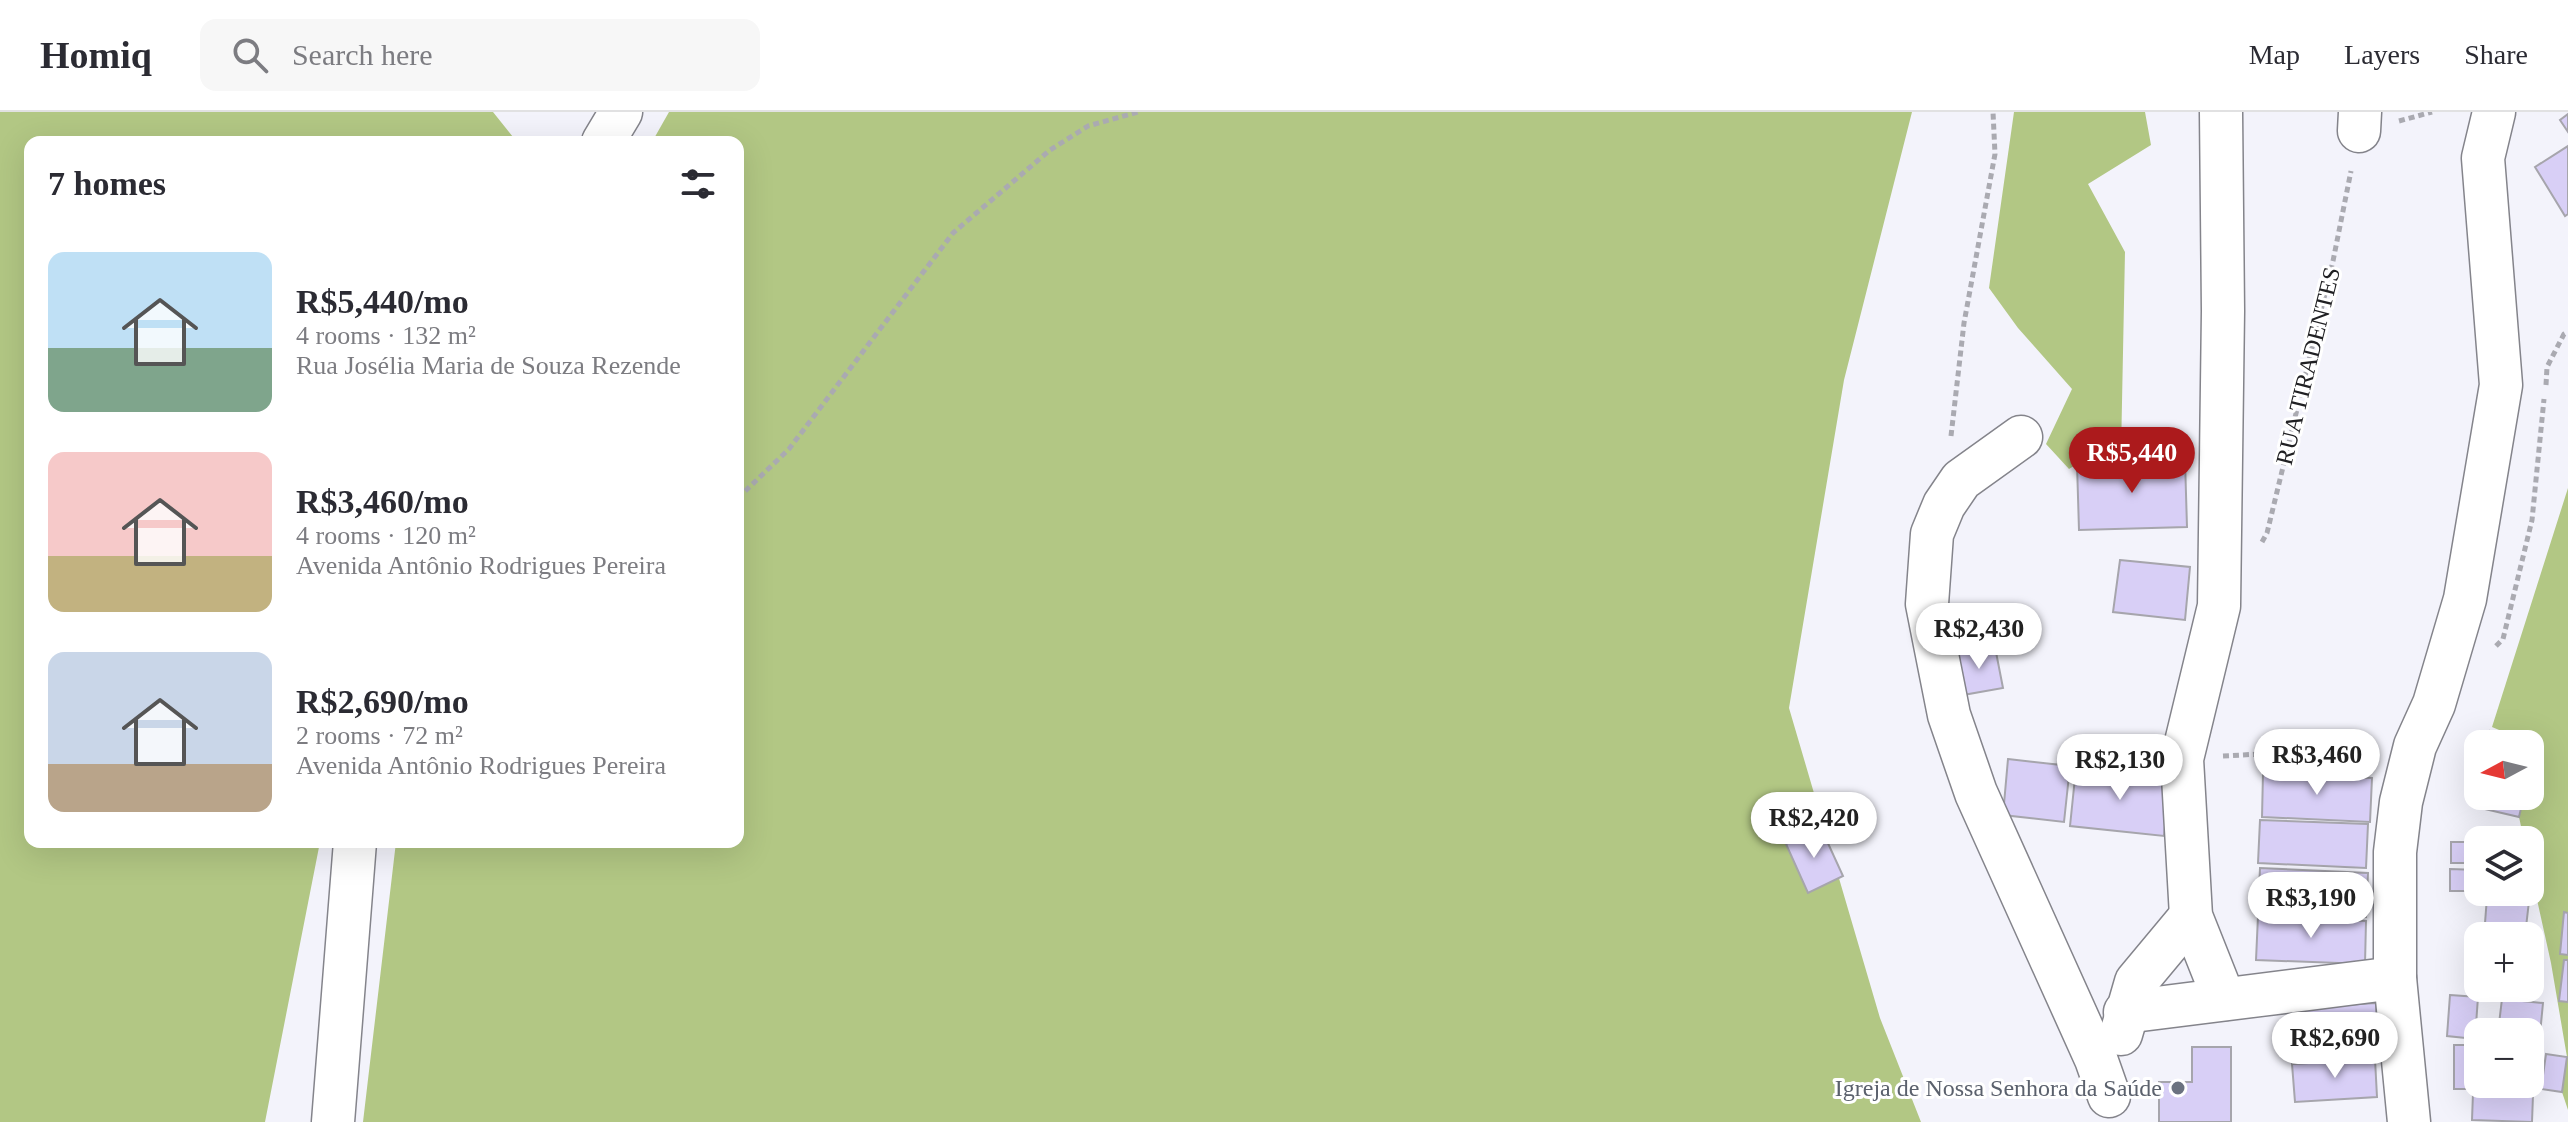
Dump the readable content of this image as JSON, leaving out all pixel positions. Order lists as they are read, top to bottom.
{
  "streets": {
    "path": ["RUA TIRADENTES"]
  },
  "places": ["Igreja de Nossa Senhora da Saúde"],
  "north": "left",
  "page": {
    "header": "Homiq",
    "search": "Search here",
    "nav": ["Map", "Layers", "Share"],
    "heading": "7 homes",
    "list": [
      {
        "name": "R$5,440/mo",
        "note": "4 rooms · 132 m² · Rua Josélia Maria de Souza Rezende"
      },
      {
        "name": "R$3,460/mo",
        "note": "4 rooms · 120 m² · Avenida Antônio Rodrigues Pereira"
      },
      {
        "name": "R$2,690/mo",
        "note": "2 rooms · 72 m² · Avenida Antônio Rodrigues Pereira"
      }
    ],
    "price": [
      "R$5,440",
      "R$2,430",
      "R$3,460",
      "R$2,130",
      "R$2,420",
      "R$3,190",
      "R$2,690"
    ],
    "map_buttons": ["+", "−"]
  }
}
